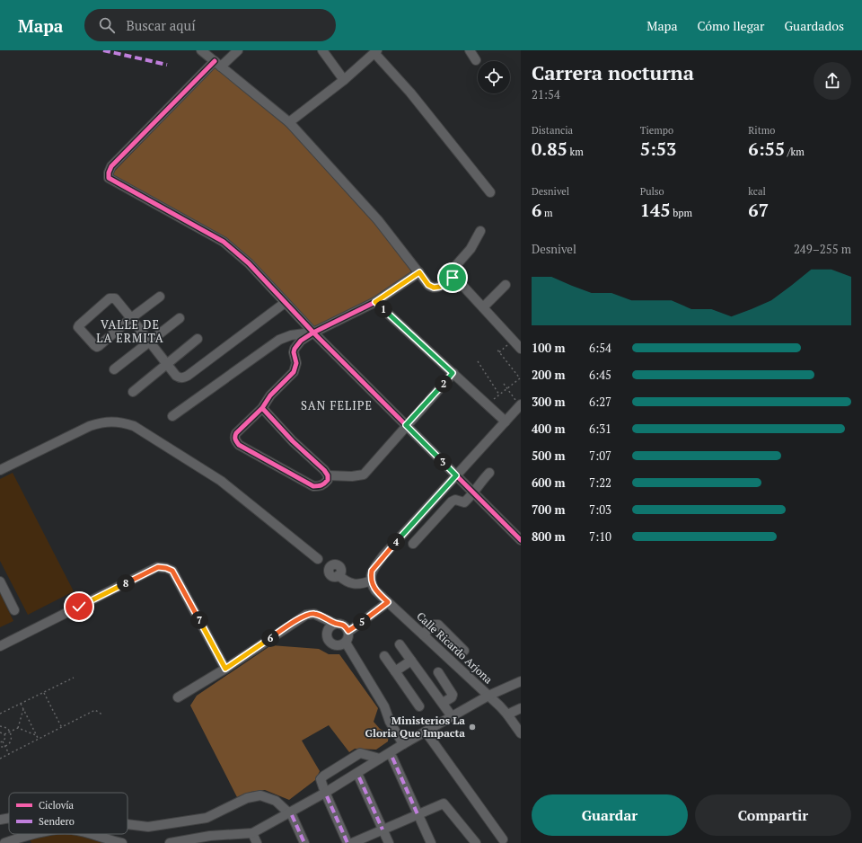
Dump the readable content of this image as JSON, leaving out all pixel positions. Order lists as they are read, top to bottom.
{
  "streets": {
    "street": ["Calle Ricardo Arjona"]
  },
  "districts": ["VALLE DE LA ERMITA", "SAN FELIPE"],
  "places": ["Ministerios La Gloria Que Impacta"],
  "legend": ["Ciclovía", "Sendero"],
  "page": {
    "header": "Mapa",
    "search": "Buscar aquí",
    "nav": ["Mapa", "Cómo llegar", "Guardados"],
    "heading": ["Carrera nocturna", "21:54"],
    "stats": [
      ["Distancia", "0.85 km"],
      ["Tiempo", "5:53"],
      ["Ritmo", "6:55 /km"],
      ["Desnivel", "6 m"],
      ["Pulso", "145 bpm"],
      ["kcal", "67"]
    ],
    "chart": ["Desnivel", "249–255 m"],
    "pins": [
      "1",
      "2",
      "3",
      "4",
      "8",
      "7",
      "5",
      "6"
    ],
    "list": [
      {
        "name": "100 m",
        "note": "6:54"
      },
      {
        "name": "200 m",
        "note": "6:45"
      },
      {
        "name": "300 m",
        "note": "6:27"
      },
      {
        "name": "400 m",
        "note": "6:31"
      },
      {
        "name": "500 m",
        "note": "7:07"
      },
      {
        "name": "600 m",
        "note": "7:22"
      },
      {
        "name": "700 m",
        "note": "7:03"
      },
      {
        "name": "800 m",
        "note": "7:10"
      }
    ],
    "buttons": ["Guardar", "Compartir"]
  }
}
